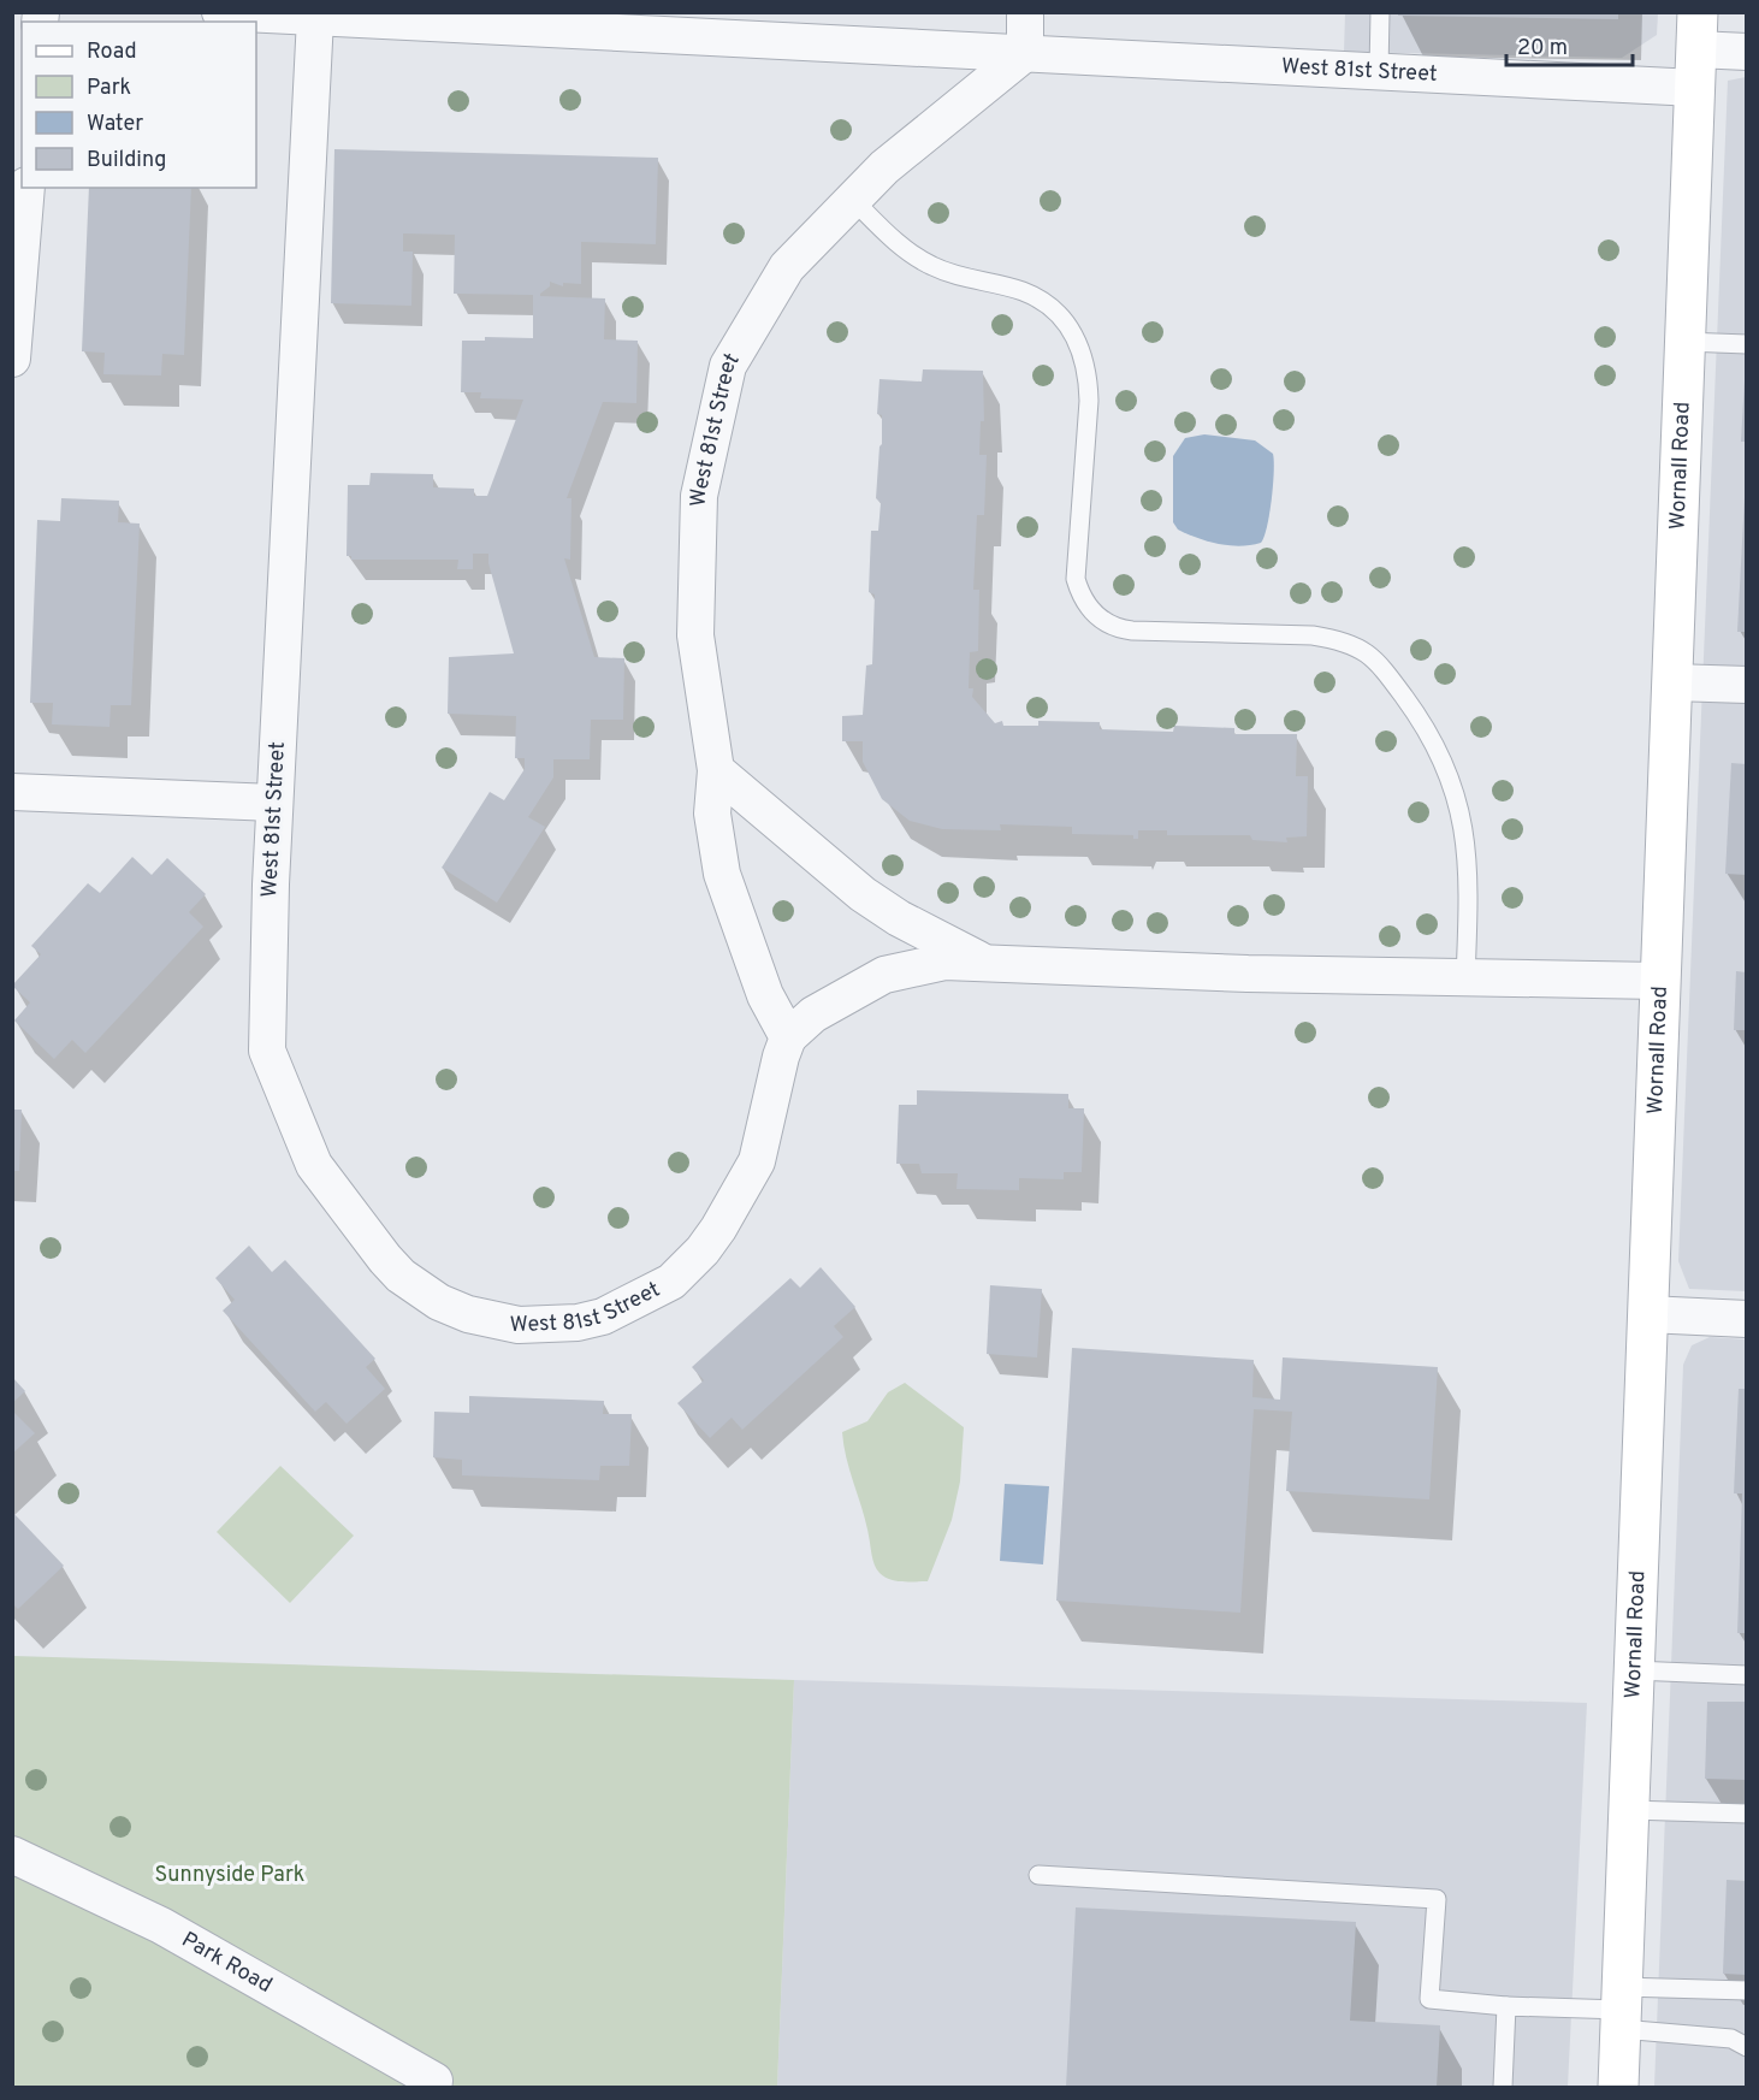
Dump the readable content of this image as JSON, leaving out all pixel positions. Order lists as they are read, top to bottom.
{
  "streets": {
    "main road": ["Wornall Road"],
    "street": ["West 81st Street", "Park Road"]
  },
  "crossings": [
    ["West 81st Street", "Wornall Road"]
  ],
  "parks": ["Sunnyside Park"],
  "legend": [
    "Road",
    "Park",
    "Water",
    "Building"
  ],
  "scale_bar": "20 m"
}
